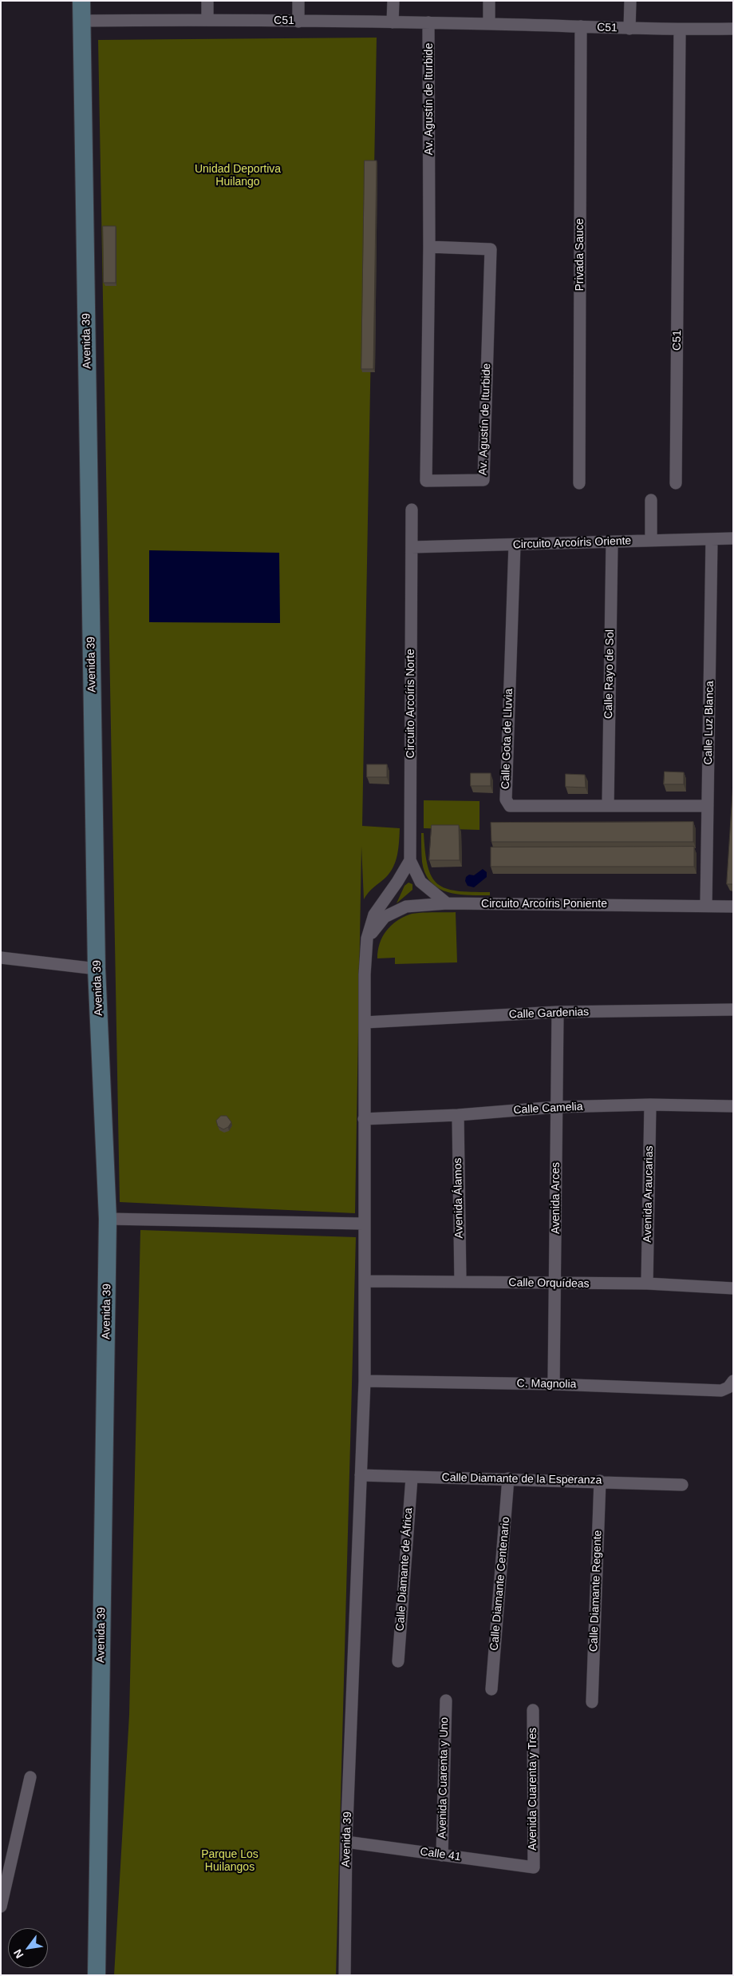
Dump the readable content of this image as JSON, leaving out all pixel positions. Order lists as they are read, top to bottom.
{
  "streets": {
    "street": [
      "C51",
      "Av. Agustín de Iturbide",
      "Privada Sauce",
      "Avenida 39",
      "Circuito Arcoíris Oriente",
      "Calle Rayo de Sol",
      "Circuito Arcoíris Norte",
      "Calle Luz Blanca",
      "Calle Gota de Lluvia",
      "Circuito Arcoíris Poniente",
      "Calle Gardenias",
      "Calle Camelia",
      "Avenida Araucarias",
      "Avenida Álamos",
      "Avenida Arces",
      "Calle Orquídeas",
      "C. Magnolia",
      "Calle Diamante de la Esperanza",
      "Calle Diamante de África",
      "Calle Diamante Centenario",
      "Calle Diamante Regente",
      "Avenida Cuarenta y Uno",
      "Avenida Cuarenta y Tres",
      "Calle 41"
    ]
  },
  "crossings": [
    ["C51", "Av. Agustín de Iturbide"],
    ["C51", "Privada Sauce"],
    ["C51", "Avenida 39"],
    ["Avenida 39", "Circuito Arcoíris Poniente"],
    ["Avenida 39", "Calle Gardenias"],
    ["Avenida 39", "Calle Camelia"],
    ["Avenida 39", "Calle Orquídeas"],
    ["Avenida 39", "C. Magnolia"],
    ["Avenida 39", "Calle Diamante de la Esperanza"],
    ["Avenida 39", "Calle 41"],
    ["Circuito Arcoíris Oriente", "Calle Rayo de Sol"],
    ["Circuito Arcoíris Oriente", "Circuito Arcoíris Norte"],
    ["Circuito Arcoíris Oriente", "Calle Luz Blanca"],
    ["Circuito Arcoíris Oriente", "Calle Gota de Lluvia"],
    ["Calle Rayo de Sol", "Calle Gota de Lluvia"],
    ["Circuito Arcoíris Norte", "Circuito Arcoíris Poniente"],
    ["Calle Luz Blanca", "Calle Gota de Lluvia"],
    ["Calle Luz Blanca", "Circuito Arcoíris Poniente"],
    ["Calle Gardenias", "Avenida Arces"],
    ["Calle Camelia", "Avenida Araucarias"],
    ["Calle Camelia", "Avenida Álamos"],
    ["Calle Camelia", "Avenida Arces"],
    ["Avenida Araucarias", "Calle Orquídeas"],
    ["Avenida Álamos", "Calle Orquídeas"],
    ["Avenida Arces", "Calle Orquídeas"],
    ["Avenida Arces", "C. Magnolia"],
    ["Calle Diamante de la Esperanza", "Calle Diamante de África"],
    ["Calle Diamante de la Esperanza", "Calle Diamante Centenario"],
    ["Calle Diamante de la Esperanza", "Calle Diamante Regente"],
    ["Avenida Cuarenta y Uno", "Calle 41"],
    ["Avenida Cuarenta y Tres", "Calle 41"]
  ],
  "parks": ["Unidad Deportiva Huilango", "Parque Los Huilangos"],
  "north": "bottom left"
}
